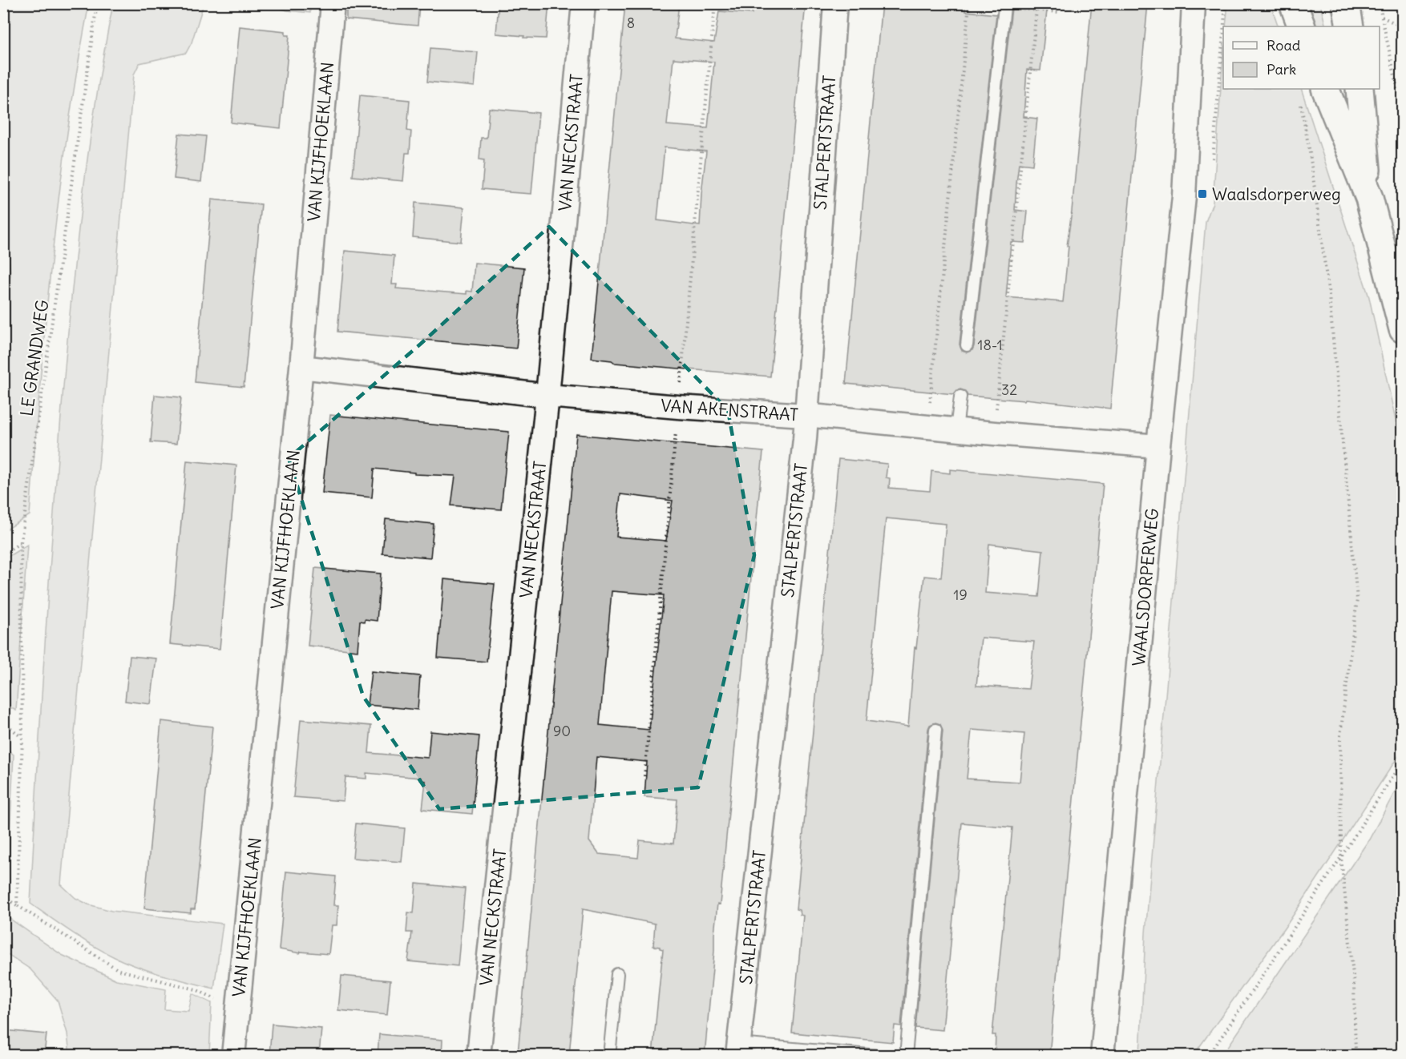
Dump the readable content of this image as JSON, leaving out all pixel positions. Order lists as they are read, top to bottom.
{
  "streets": {
    "street": [
      "VAN KIJFHOEKLAAN",
      "VAN NECKSTRAAT",
      "STALPERTSTRAAT",
      "VAN AKENSTRAAT",
      "WAALSDORPERWEG"
    ],
    "path": ["LE GRANDWEG"]
  },
  "crossings": [
    ["VAN KIJFHOEKLAAN", "VAN AKENSTRAAT"],
    ["VAN NECKSTRAAT", "VAN AKENSTRAAT"],
    ["STALPERTSTRAAT", "VAN AKENSTRAAT"],
    ["VAN AKENSTRAAT", "WAALSDORPERWEG"]
  ],
  "places": {
    "transit": ["Waalsdorperweg"]
  },
  "house_numbers": [
    "8",
    "18-1",
    "32",
    "19",
    "90"
  ],
  "legend": ["Road", "Park"]
}
